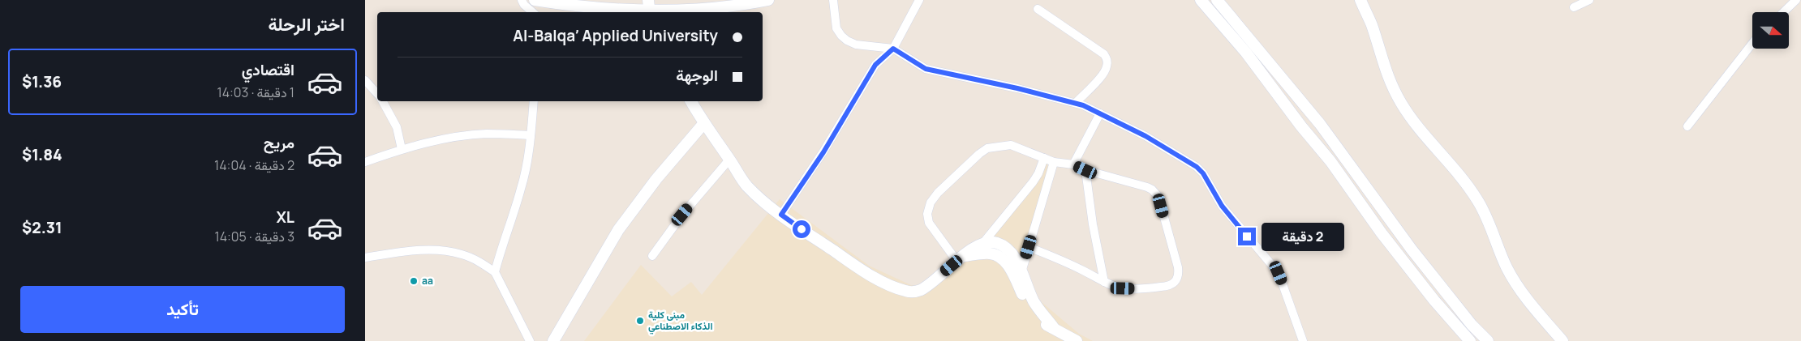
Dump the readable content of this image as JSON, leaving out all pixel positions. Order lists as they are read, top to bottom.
{
  "places": ["aa", "مبنى كلية الذكاء الاصطناعي"],
  "north": "right",
  "page": {
    "heading": "اختر الرحلة",
    "banner": ["Al-Balqaʼ Applied University", "الوجهة"],
    "list": [
      {
        "name": "اقتصادي",
        "note": "1 دقيقة · 14:03",
        "value": "$1.36"
      },
      {
        "name": "مريح",
        "note": "2 دقيقة · 14:04",
        "value": "$1.84"
      },
      {
        "name": "XL",
        "note": "3 دقيقة · 14:05",
        "value": "$2.31"
      }
    ],
    "bubble": "2 دقيقة",
    "buttons": "تأكيد"
  }
}
